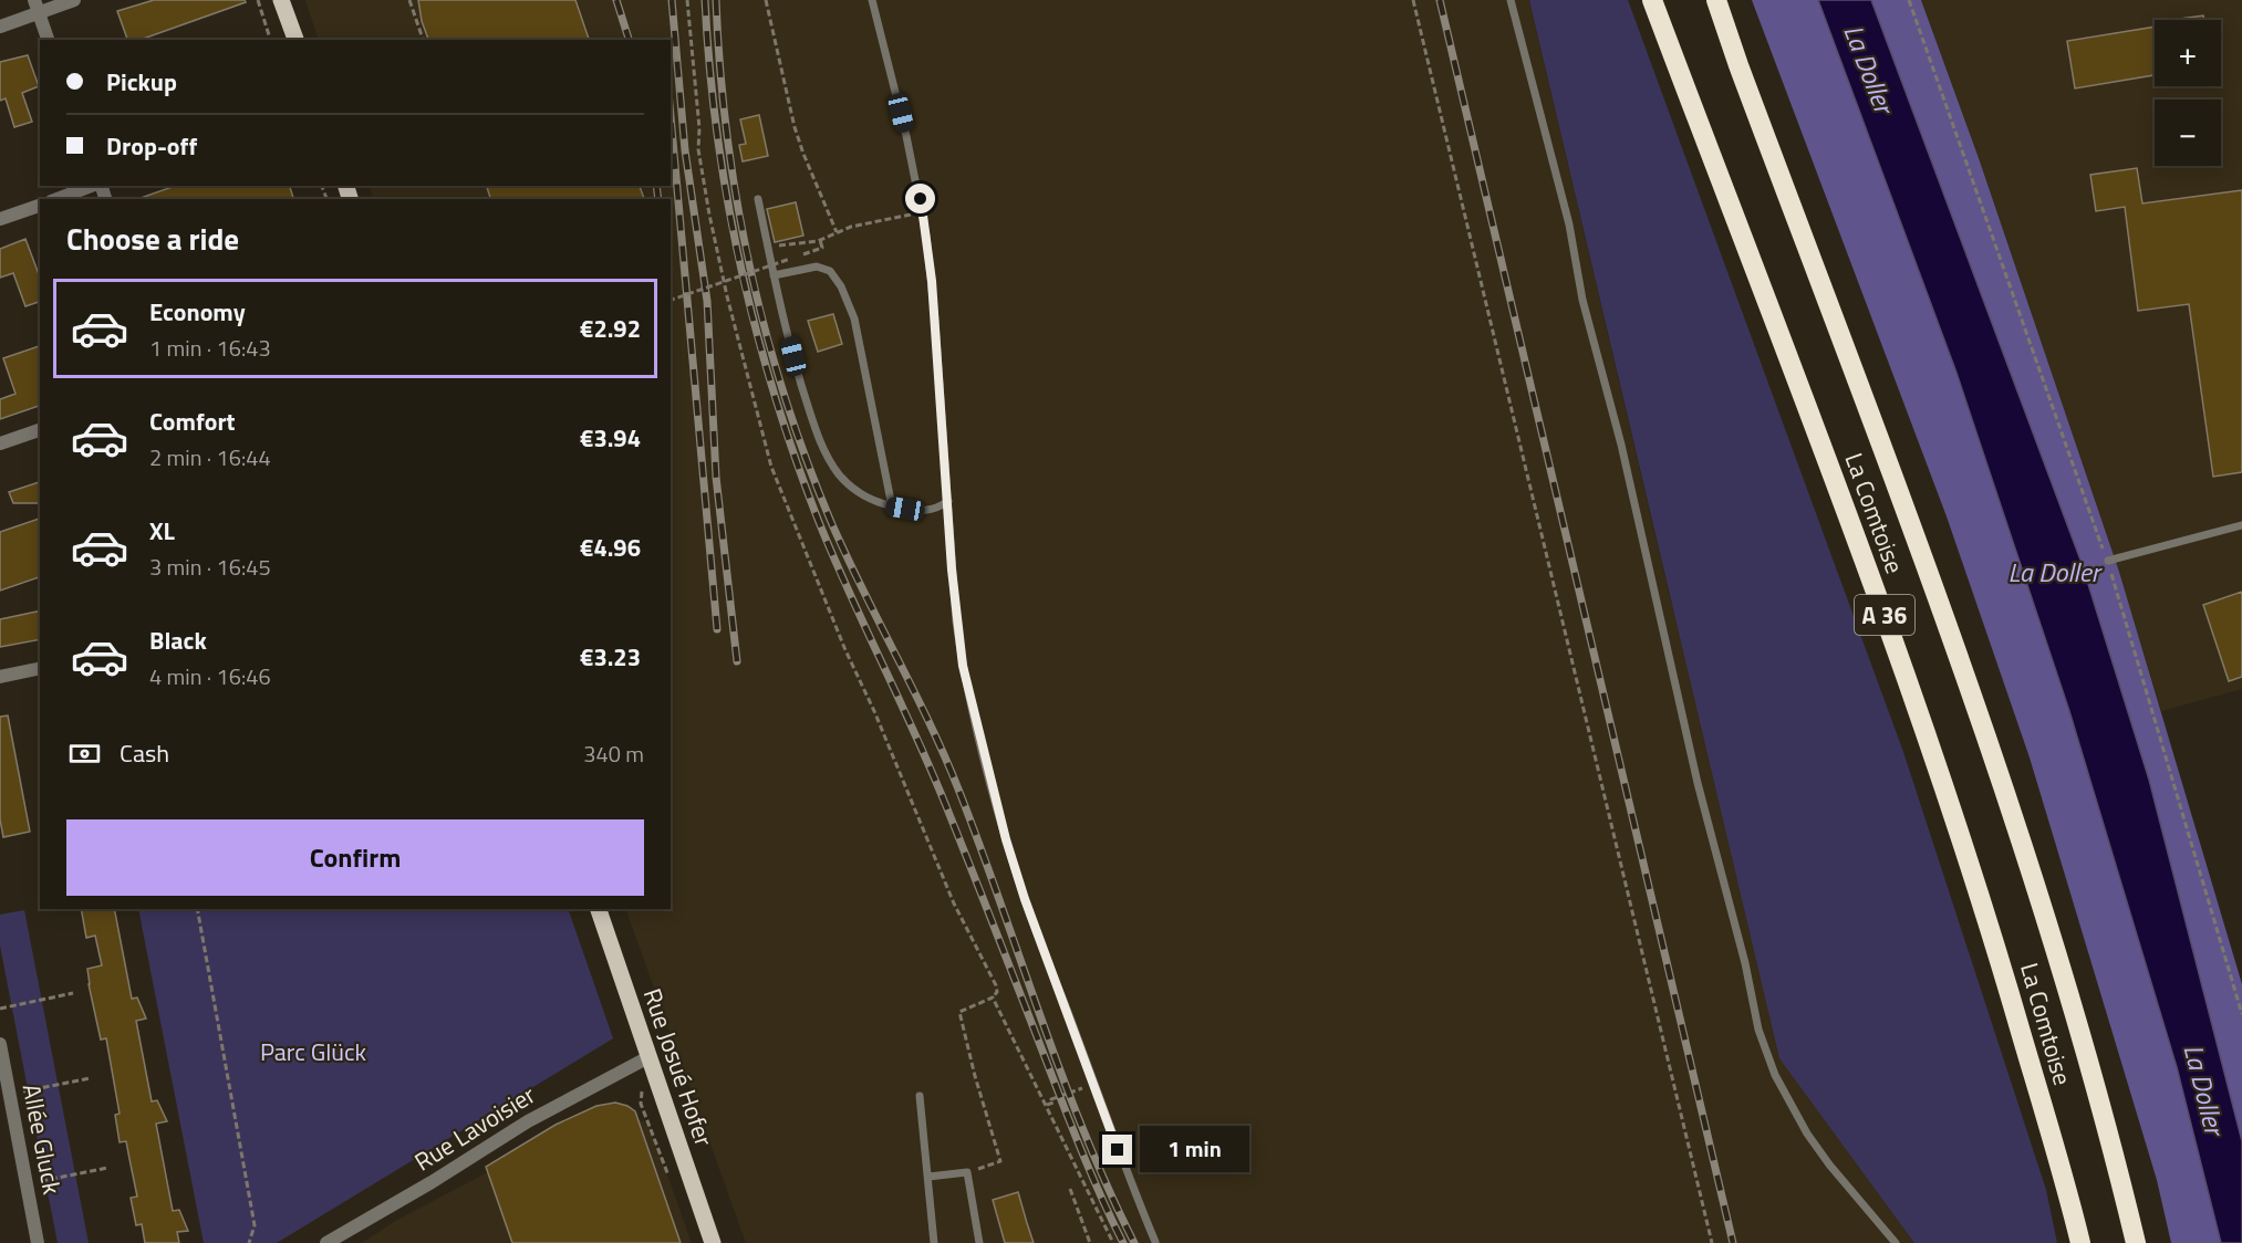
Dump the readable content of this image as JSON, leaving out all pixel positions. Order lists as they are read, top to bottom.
{
  "streets": {
    "highway": ["La Comtoise", "A 36"],
    "main road": ["Rue Josué Hofer"],
    "street": ["Rue Lavoisier", "Allée Gluck"]
  },
  "crossings": [
    ["Rue Josué Hofer", "Rue Lavoisier"]
  ],
  "water": ["La Doller"],
  "parks": ["Parc Glück"],
  "page": {
    "map_buttons": ["+", "−"],
    "banner": ["Pickup", "Drop-off"],
    "heading": "Choose a ride",
    "list": [
      {
        "name": "Economy",
        "note": "1 min · 16:43",
        "value": "€2.92"
      },
      {
        "name": "Comfort",
        "note": "2 min · 16:44",
        "value": "€3.94"
      },
      {
        "name": "XL",
        "note": "3 min · 16:45",
        "value": "€4.96"
      },
      {
        "name": "Black",
        "note": "4 min · 16:46",
        "value": "€3.23"
      }
    ],
    "pay": ["Cash", "340 m"],
    "buttons": "Confirm",
    "bubble": "1 min"
  }
}
